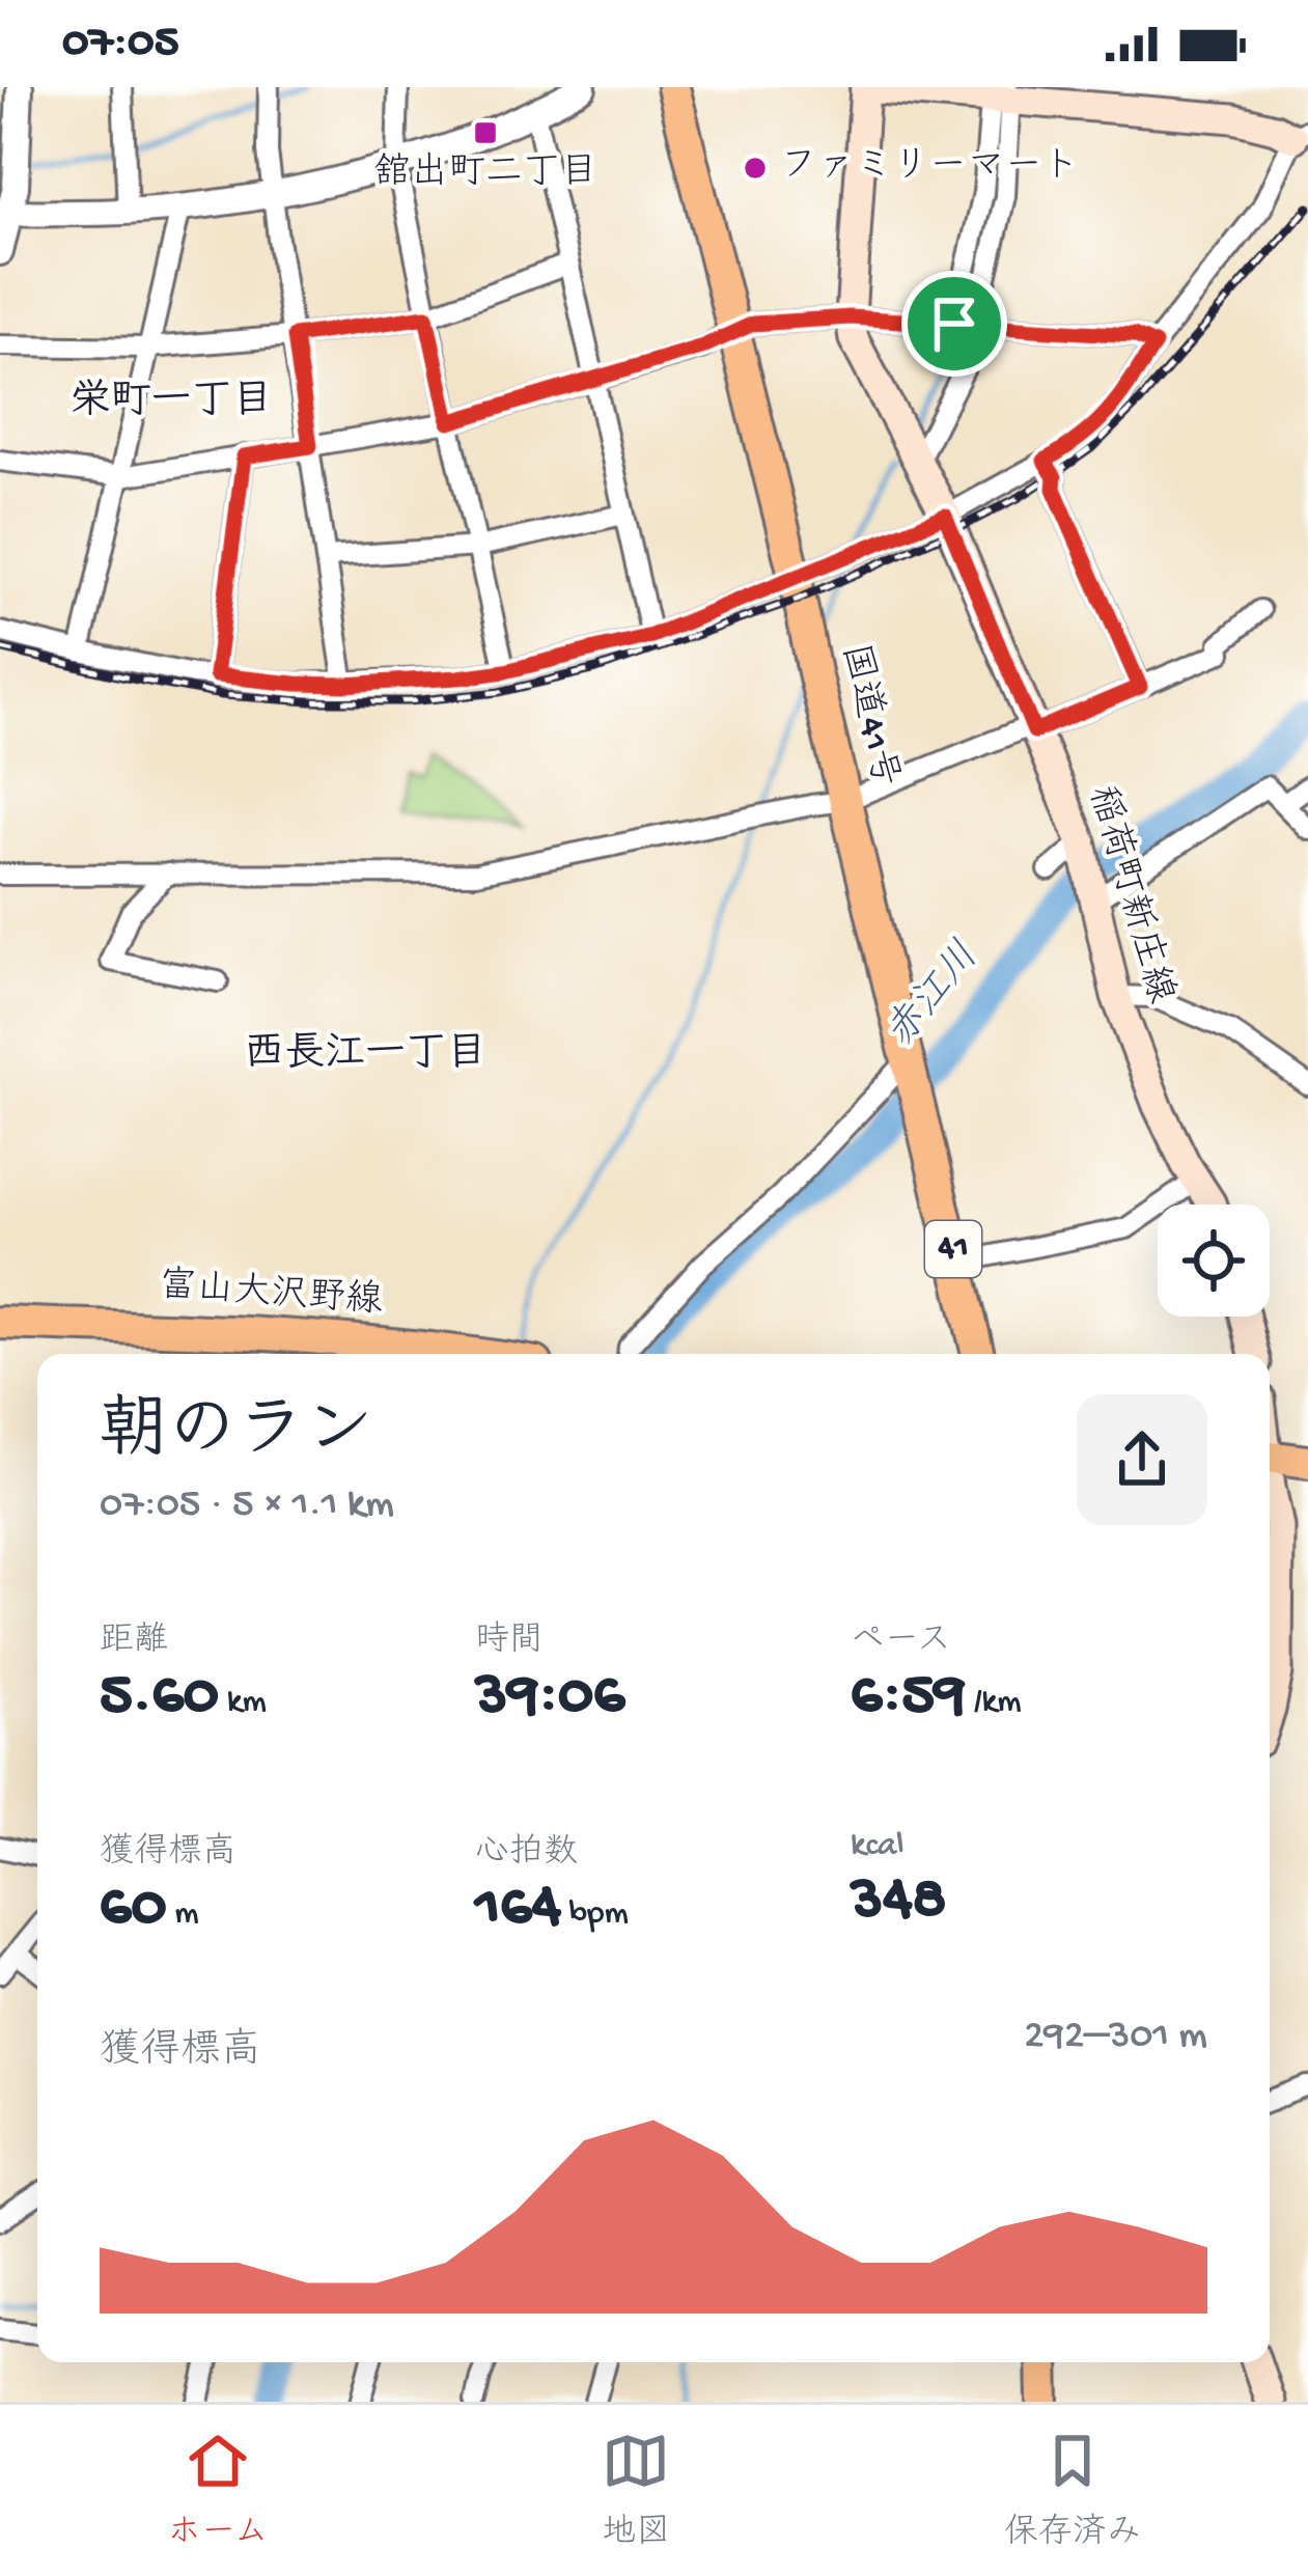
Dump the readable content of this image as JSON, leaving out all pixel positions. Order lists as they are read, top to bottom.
{
  "streets": {
    "main road": [
      "国道41号",
      "稲荷町新庄線",
      "41",
      "富山大沢野線"
    ]
  },
  "districts": ["栄町一丁目", "西長江一丁目"],
  "water": ["赤江川"],
  "places": {
    "transit": ["舘出町二丁目"],
    "other": ["ファミリーマート"]
  },
  "page": {
    "status": "07:05",
    "heading": ["朝のラン", "07:05 · 5 × 1.1 km"],
    "stats": [
      ["距離", "5.60 km"],
      ["時間", "39:06"],
      ["ペース", "6:59 /km"],
      ["獲得標高", "60 m"],
      ["心拍数", "164 bpm"],
      ["kcal", "348"]
    ],
    "chart": ["獲得標高", "292–301 m"],
    "tabs": ["ホーム", "地図", "保存済み"]
  }
}
